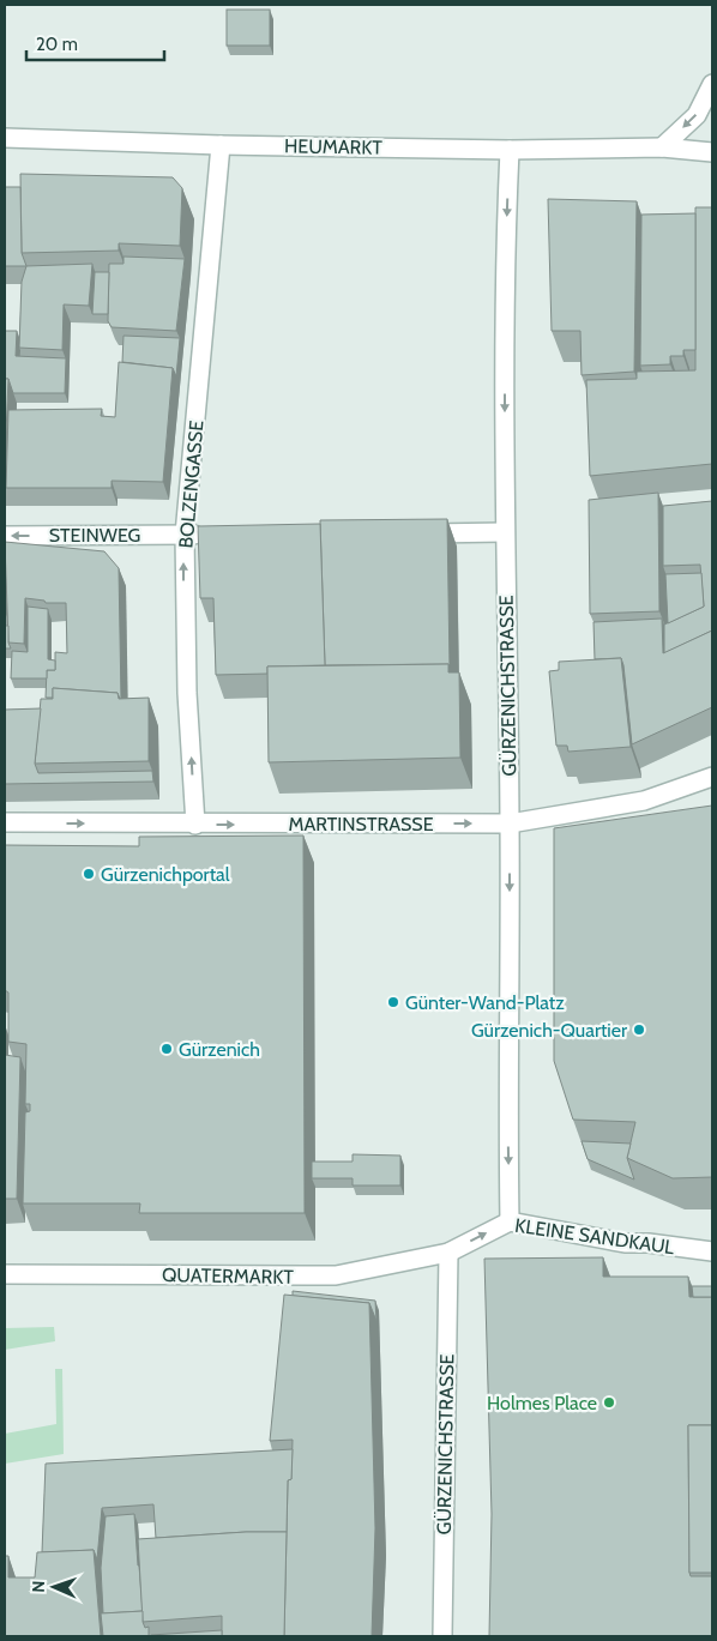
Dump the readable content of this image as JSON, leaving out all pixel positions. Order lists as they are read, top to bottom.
{
  "streets": {
    "street": [
      "HEUMARKT",
      "BOLZENGASSE",
      "STEINWEG",
      "GÜRZENICHSTRASSE",
      "MARTINSTRASSE",
      "KLEINE SANDKAUL",
      "QUATERMARKT"
    ]
  },
  "crossings": [
    ["HEUMARKT", "BOLZENGASSE"],
    ["HEUMARKT", "GÜRZENICHSTRASSE"],
    ["BOLZENGASSE", "STEINWEG"],
    ["BOLZENGASSE", "MARTINSTRASSE"],
    ["GÜRZENICHSTRASSE", "MARTINSTRASSE"],
    ["GÜRZENICHSTRASSE", "KLEINE SANDKAUL"],
    ["GÜRZENICHSTRASSE", "QUATERMARKT"],
    ["KLEINE SANDKAUL", "QUATERMARKT"]
  ],
  "one_way": [
    "BOLZENGASSE",
    "STEINWEG",
    "GÜRZENICHSTRASSE",
    "MARTINSTRASSE"
  ],
  "places": [
    "Gürzenichportal",
    "Günter-Wand-Platz",
    "Gürzenich-Quartier",
    "Gürzenich",
    "Holmes Place"
  ],
  "scale_bar": "20 m",
  "north": "left"
}
